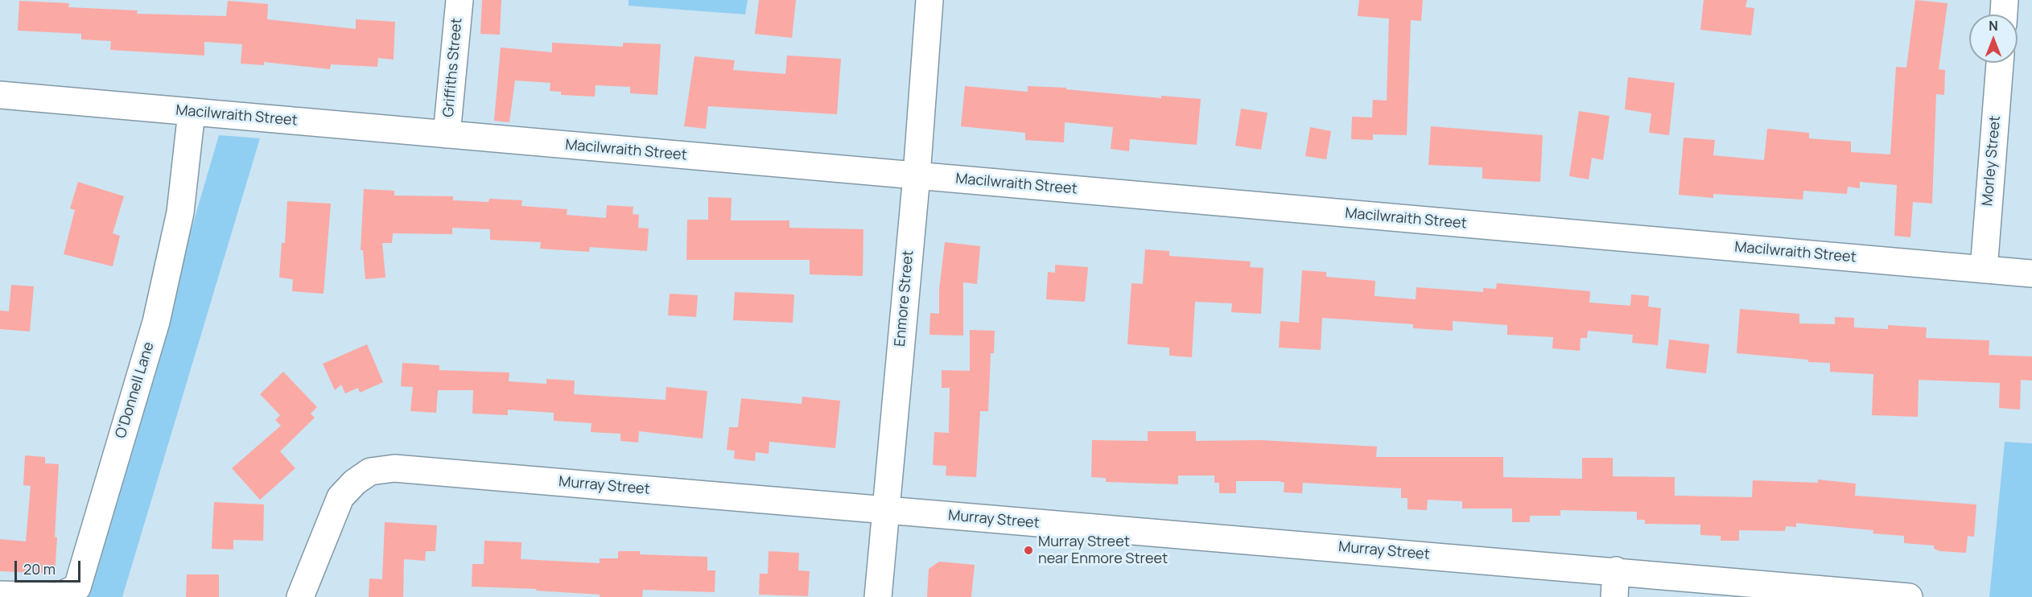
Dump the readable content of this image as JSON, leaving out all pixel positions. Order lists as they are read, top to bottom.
{
  "streets": {
    "street": [
      "Griffiths Street",
      "Macilwraith Street",
      "Morley Street",
      "Enmore Street",
      "O'Donnell Lane",
      "Murray Street"
    ]
  },
  "crossings": [
    ["Griffiths Street", "Macilwraith Street"],
    ["Macilwraith Street", "Morley Street"],
    ["Macilwraith Street", "Enmore Street"],
    ["Macilwraith Street", "O'Donnell Lane"],
    ["Enmore Street", "Murray Street"]
  ],
  "places": ["Murray Street near Enmore Street"],
  "scale_bar": "20 m",
  "north": "top"
}
